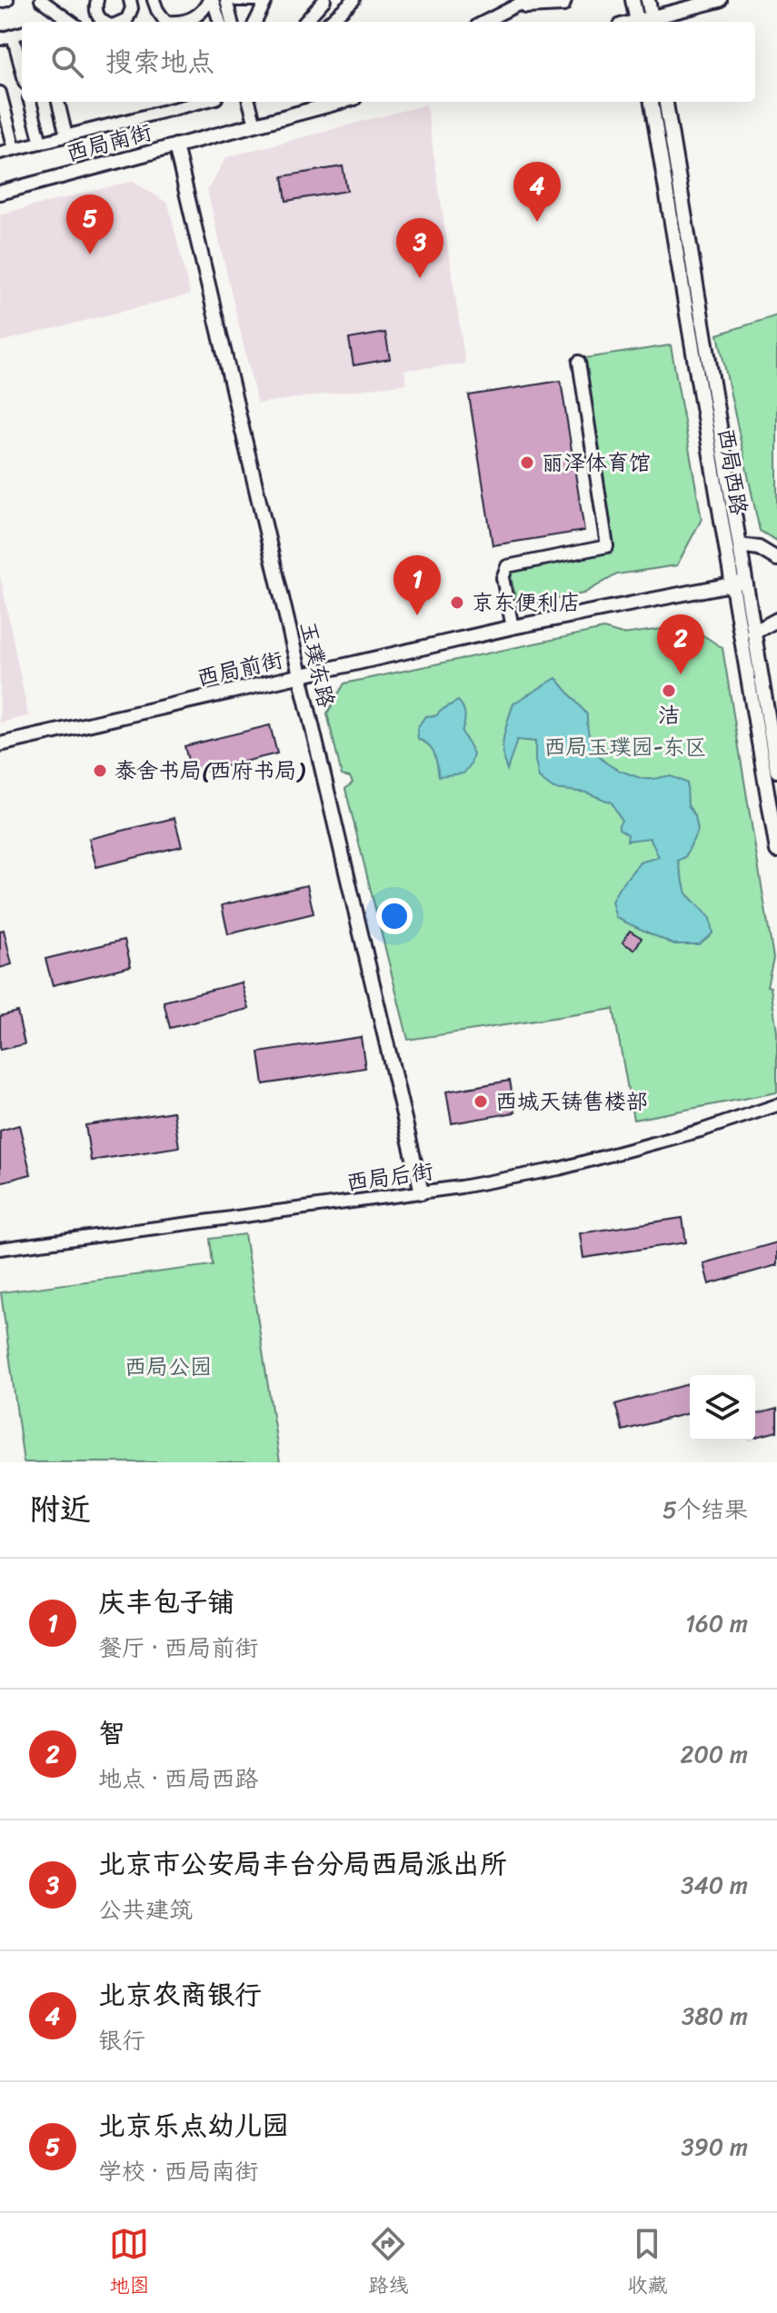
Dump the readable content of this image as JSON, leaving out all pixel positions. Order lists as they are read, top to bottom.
{
  "streets": {
    "street": [
      "西局南街",
      "西局西路",
      "玉璞东路",
      "西局前街",
      "西局后街"
    ]
  },
  "crossings": [
    ["西局南街", "玉璞东路"],
    ["西局西路", "西局前街"],
    ["玉璞东路", "西局前街"],
    ["玉璞东路", "西局后街"]
  ],
  "parks": ["西局玉璞园-东区", "西局公园"],
  "places": [
    "丽泽体育馆",
    "京东便利店",
    "洁",
    "泰舍书局(西府书局)",
    "西城天铸售楼部"
  ],
  "page": {
    "search": "搜索地点",
    "pins": [
      "4",
      "5",
      "3",
      "1",
      "2"
    ],
    "heading": ["附近", "5个结果"],
    "list": [
      {
        "mark": "1",
        "name": "庆丰包子铺",
        "note": "餐厅 · 西局前街",
        "value": "160 m"
      },
      {
        "mark": "2",
        "name": "智",
        "note": "地点 · 西局西路",
        "value": "200 m"
      },
      {
        "mark": "3",
        "name": "北京市公安局丰台分局西局派出所",
        "note": "公共建筑",
        "value": "340 m"
      },
      {
        "mark": "4",
        "name": "北京农商银行",
        "note": "银行",
        "value": "380 m"
      },
      {
        "mark": "5",
        "name": "北京乐点幼儿园",
        "note": "学校 · 西局南街",
        "value": "390 m"
      }
    ],
    "nav": ["地图", "路线", "收藏"]
  }
}
